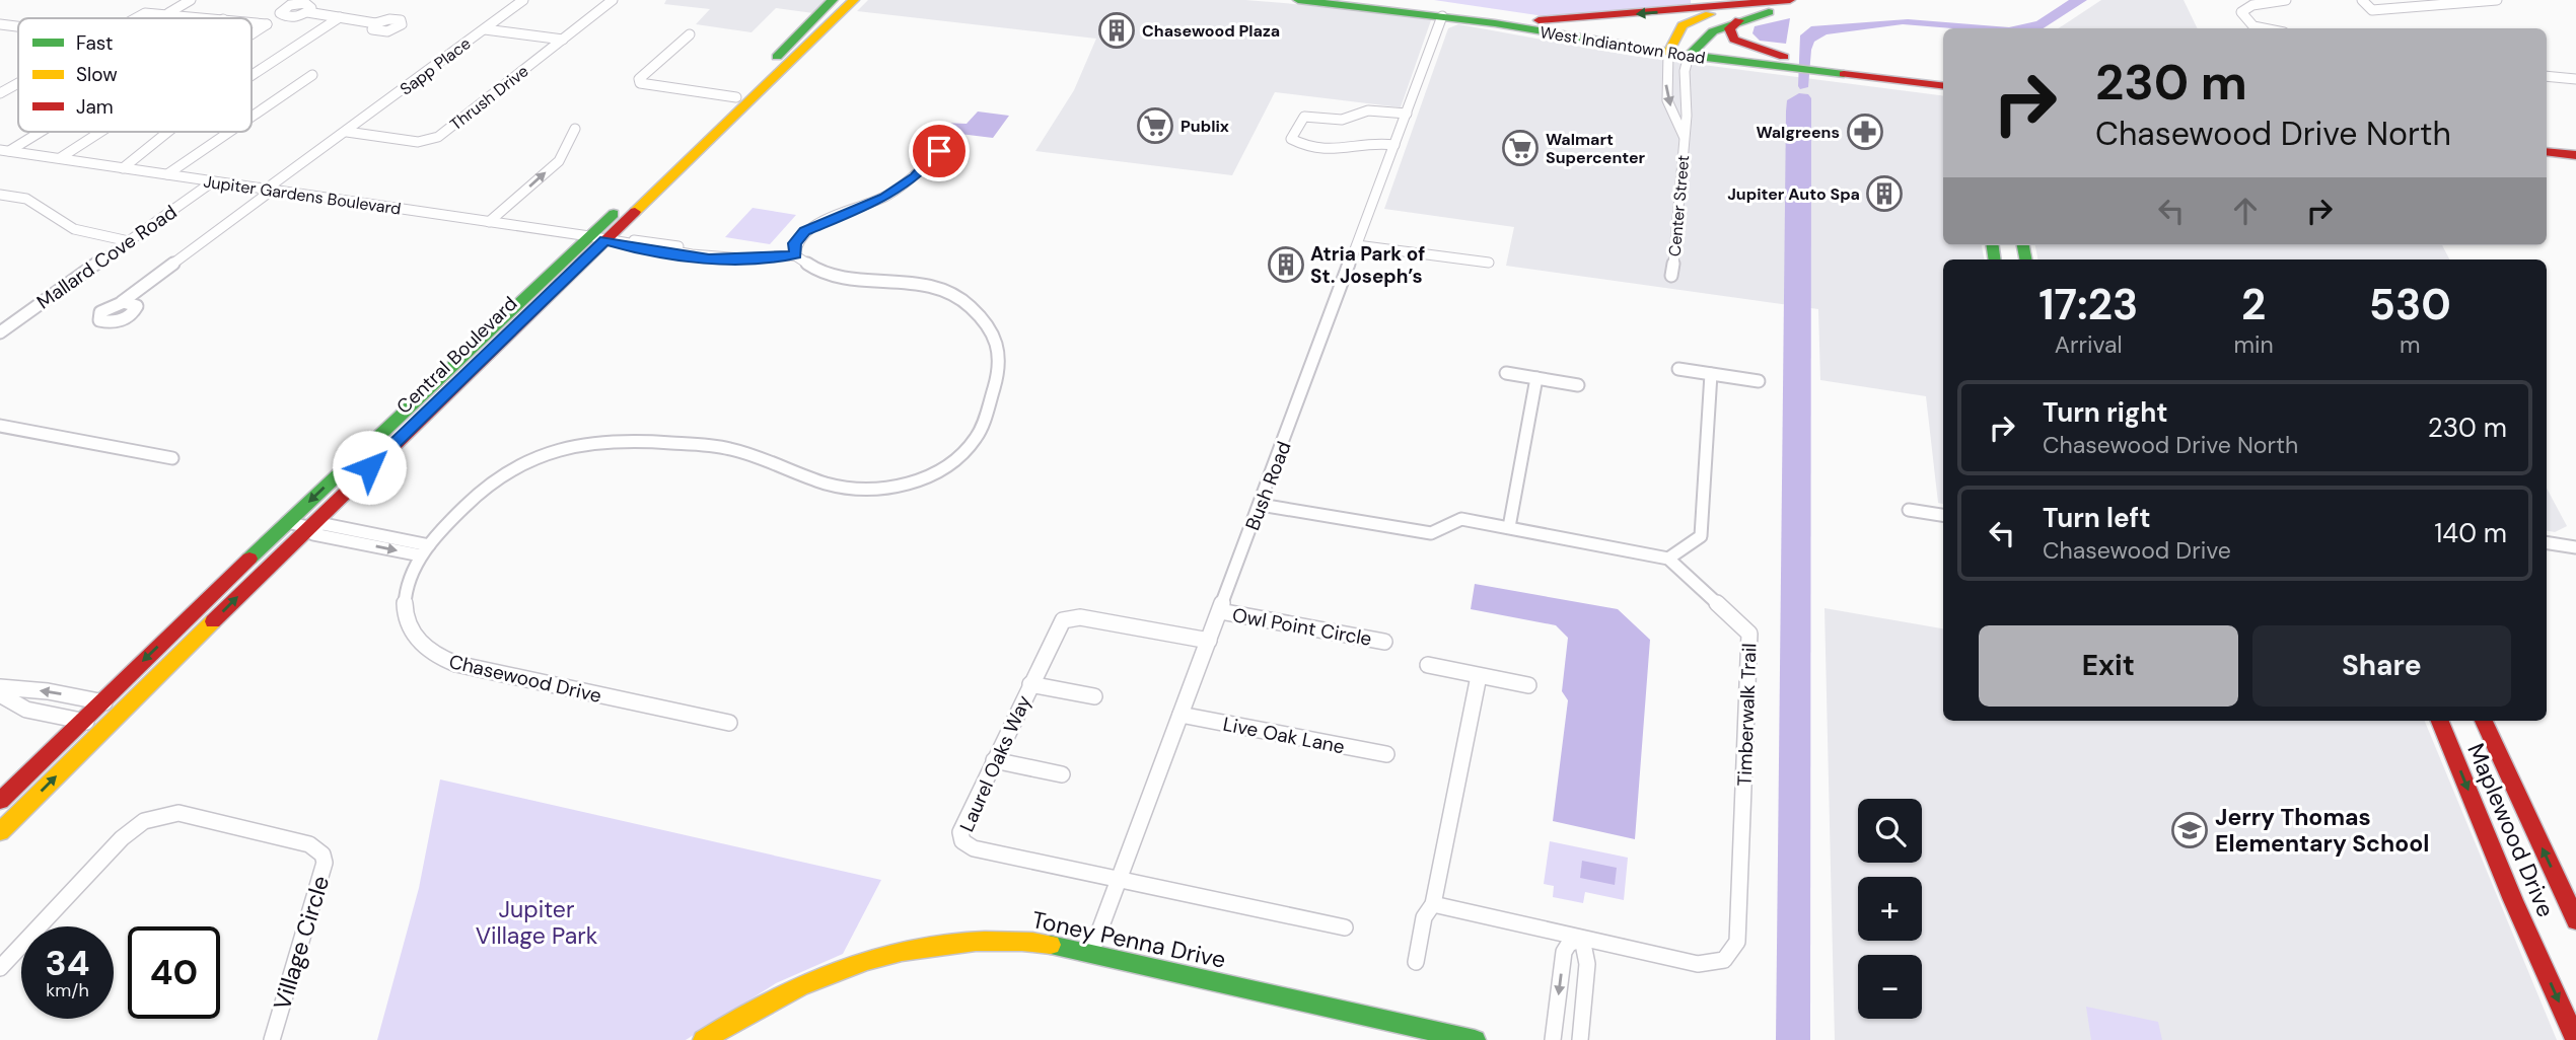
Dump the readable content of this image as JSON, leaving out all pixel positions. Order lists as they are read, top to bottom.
{
  "streets": {
    "street": [
      "West Indiantown Road",
      "Sapp Place",
      "Thrush Drive",
      "Jupiter Gardens Boulevard",
      "Center Street",
      "Mallard Cove Road",
      "Central Boulevard",
      "Bush Road",
      "Owl Point Circle",
      "Chasewood Drive",
      "Timberwalk Trail",
      "Live Oak Lane",
      "Laurel Oaks Way",
      "Maplewood Drive",
      "Toney Penna Drive",
      "Village Circle"
    ]
  },
  "crossings": [
    ["West Indiantown Road", "Center Street"],
    ["West Indiantown Road", "Bush Road"],
    ["Sapp Place", "Thrush Drive"],
    ["Sapp Place", "Jupiter Gardens Boulevard"],
    ["Jupiter Gardens Boulevard", "Mallard Cove Road"],
    ["Jupiter Gardens Boulevard", "Central Boulevard"],
    ["Jupiter Gardens Boulevard", "Chasewood Drive"],
    ["Bush Road", "Owl Point Circle"],
    ["Bush Road", "Live Oak Lane"],
    ["Bush Road", "Laurel Oaks Way"],
    ["Bush Road", "Toney Penna Drive"]
  ],
  "parks": ["Jupiter Village Park"],
  "places": {
    "building": ["Chasewood Plaza", "Jupiter Auto Spa", "Atria Park of St. Joseph’s"],
    "supermarket": ["Publix", "Walmart Supercenter"],
    "pharmacy": ["Walgreens"],
    "school or university": ["Jerry Thomas Elementary School"]
  },
  "legend": ["Fast", "Slow", "Jam"],
  "page": {
    "turn": ["230 m", "Chasewood Drive North"],
    "eta": [
      "17:23",
      "Arrival",
      "2",
      "min",
      "530",
      "m"
    ],
    "list": [
      {
        "name": "Turn right",
        "note": "Chasewood Drive North",
        "value": "230 m"
      },
      {
        "name": "Turn left",
        "note": "Chasewood Drive",
        "value": "140 m"
      }
    ],
    "buttons": ["Exit", "Share"],
    "map_buttons": ["+", "−"],
    "speed": "34 km/h",
    "limit": "40"
  }
}
